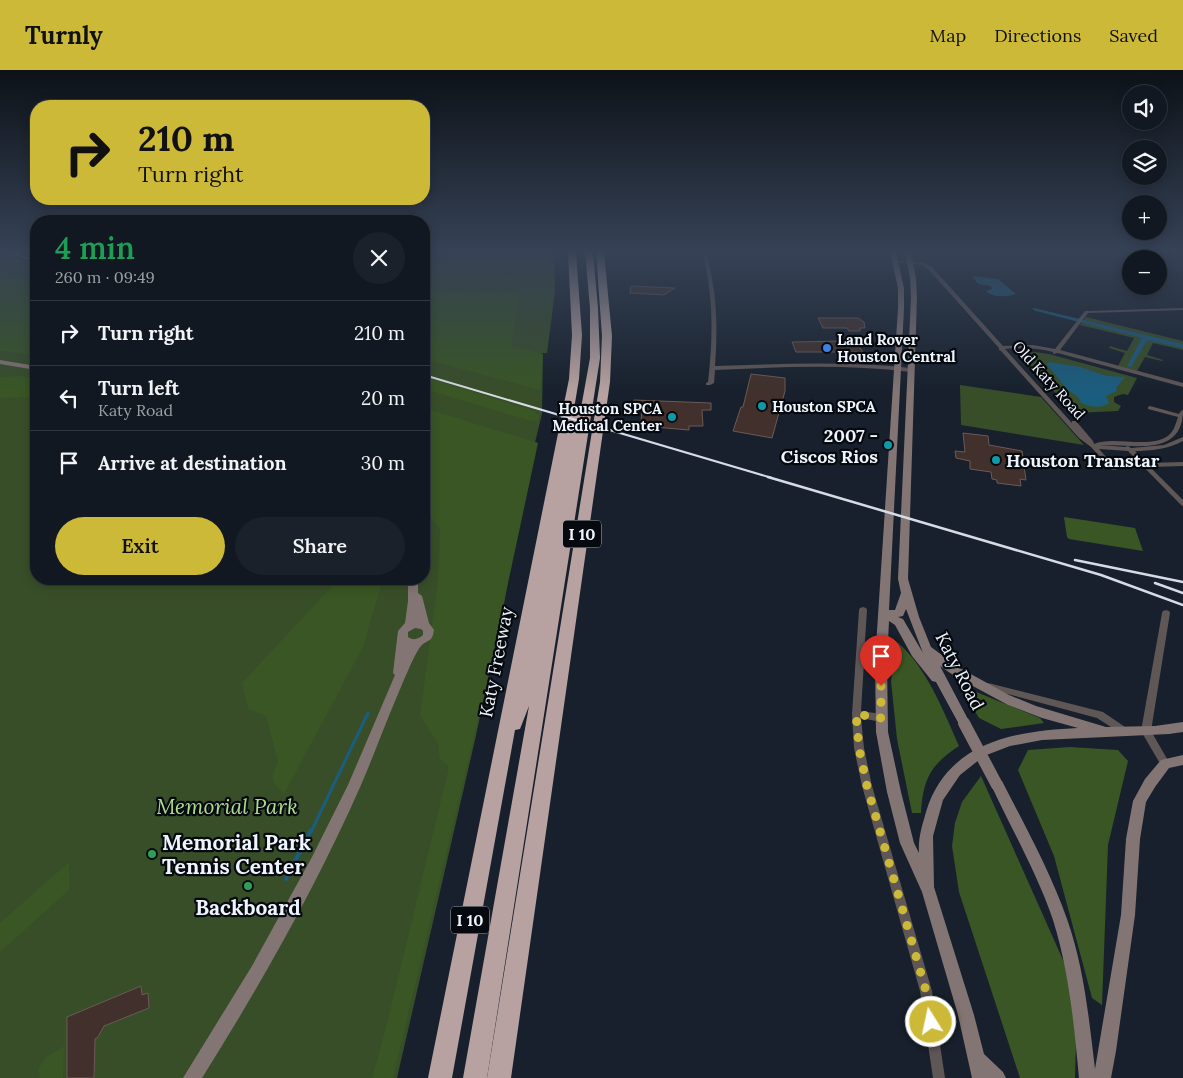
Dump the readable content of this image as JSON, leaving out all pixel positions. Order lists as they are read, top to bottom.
{
  "streets": {
    "highway": ["I 10", "Katy Freeway"],
    "main road": ["Katy Road"],
    "street": ["Old Katy Road"]
  },
  "parks": ["Memorial Park"],
  "places": [
    "Land Rover Houston Central",
    "Houston SPCA",
    "Houston SPCA Medical Center",
    "2007 - Ciscos Rios",
    "Houston Transtar",
    "Memorial Park Tennis Center",
    "Backboard"
  ],
  "page": {
    "header": "Turnly",
    "nav": ["Map", "Directions", "Saved"],
    "map_buttons": ["+", "−"],
    "turn": ["210 m", "Turn right"],
    "heading": ["4 min", "260 m · 09:49"],
    "list": [
      {
        "name": "Turn right",
        "value": "210 m"
      },
      {
        "name": "Turn left",
        "note": "Katy Road",
        "value": "20 m"
      },
      {
        "name": "Arrive at destination",
        "value": "30 m"
      }
    ],
    "buttons": ["Exit", "Share"]
  }
}
